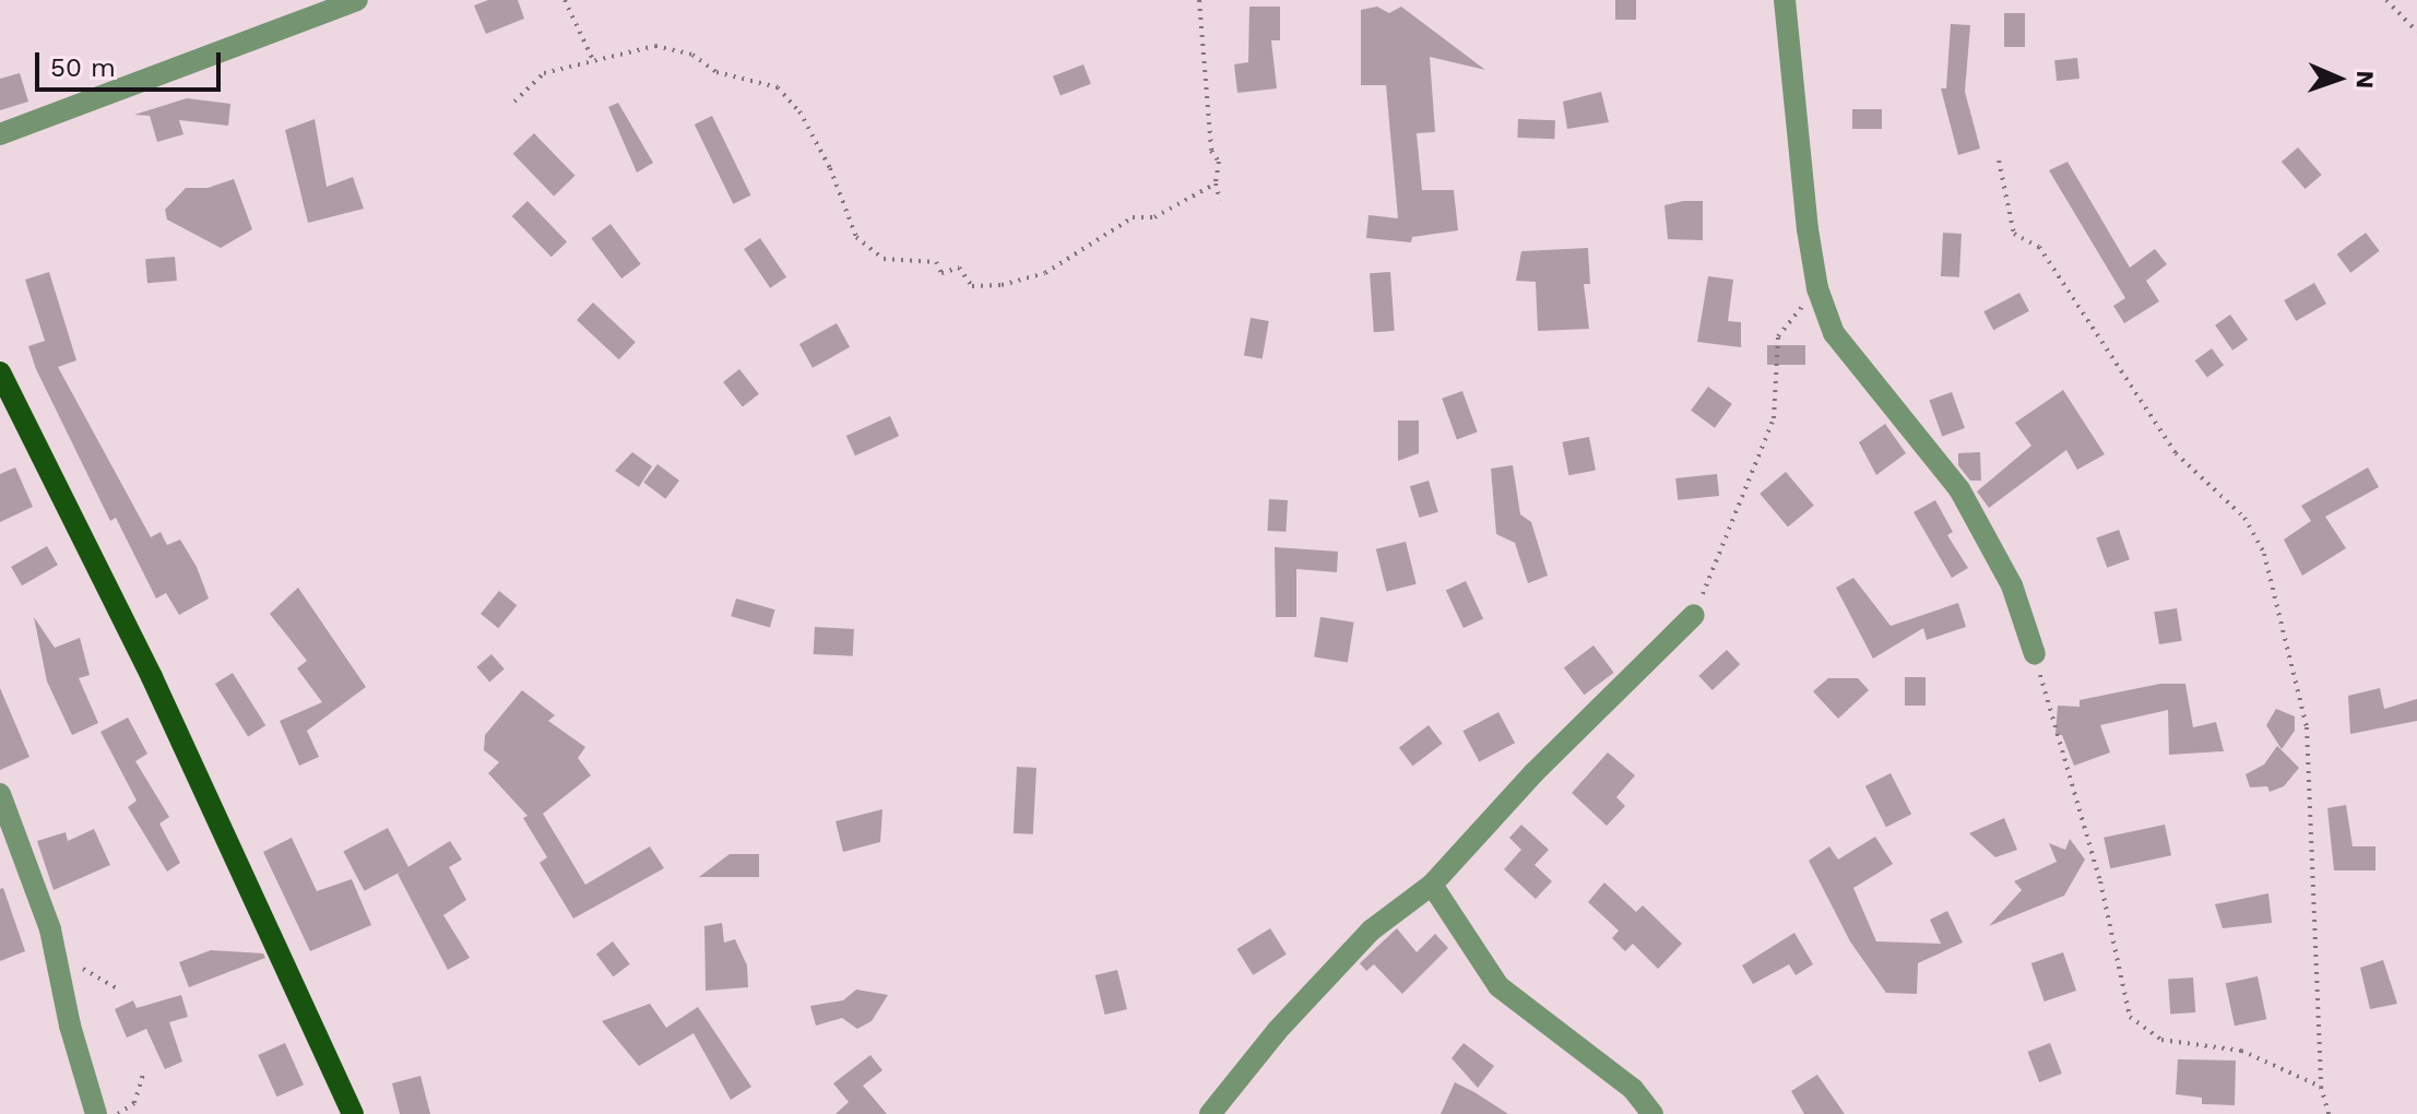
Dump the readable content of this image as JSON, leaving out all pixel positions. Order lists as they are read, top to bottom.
{
  "scale_bar": "50 m",
  "north": "right"
}
